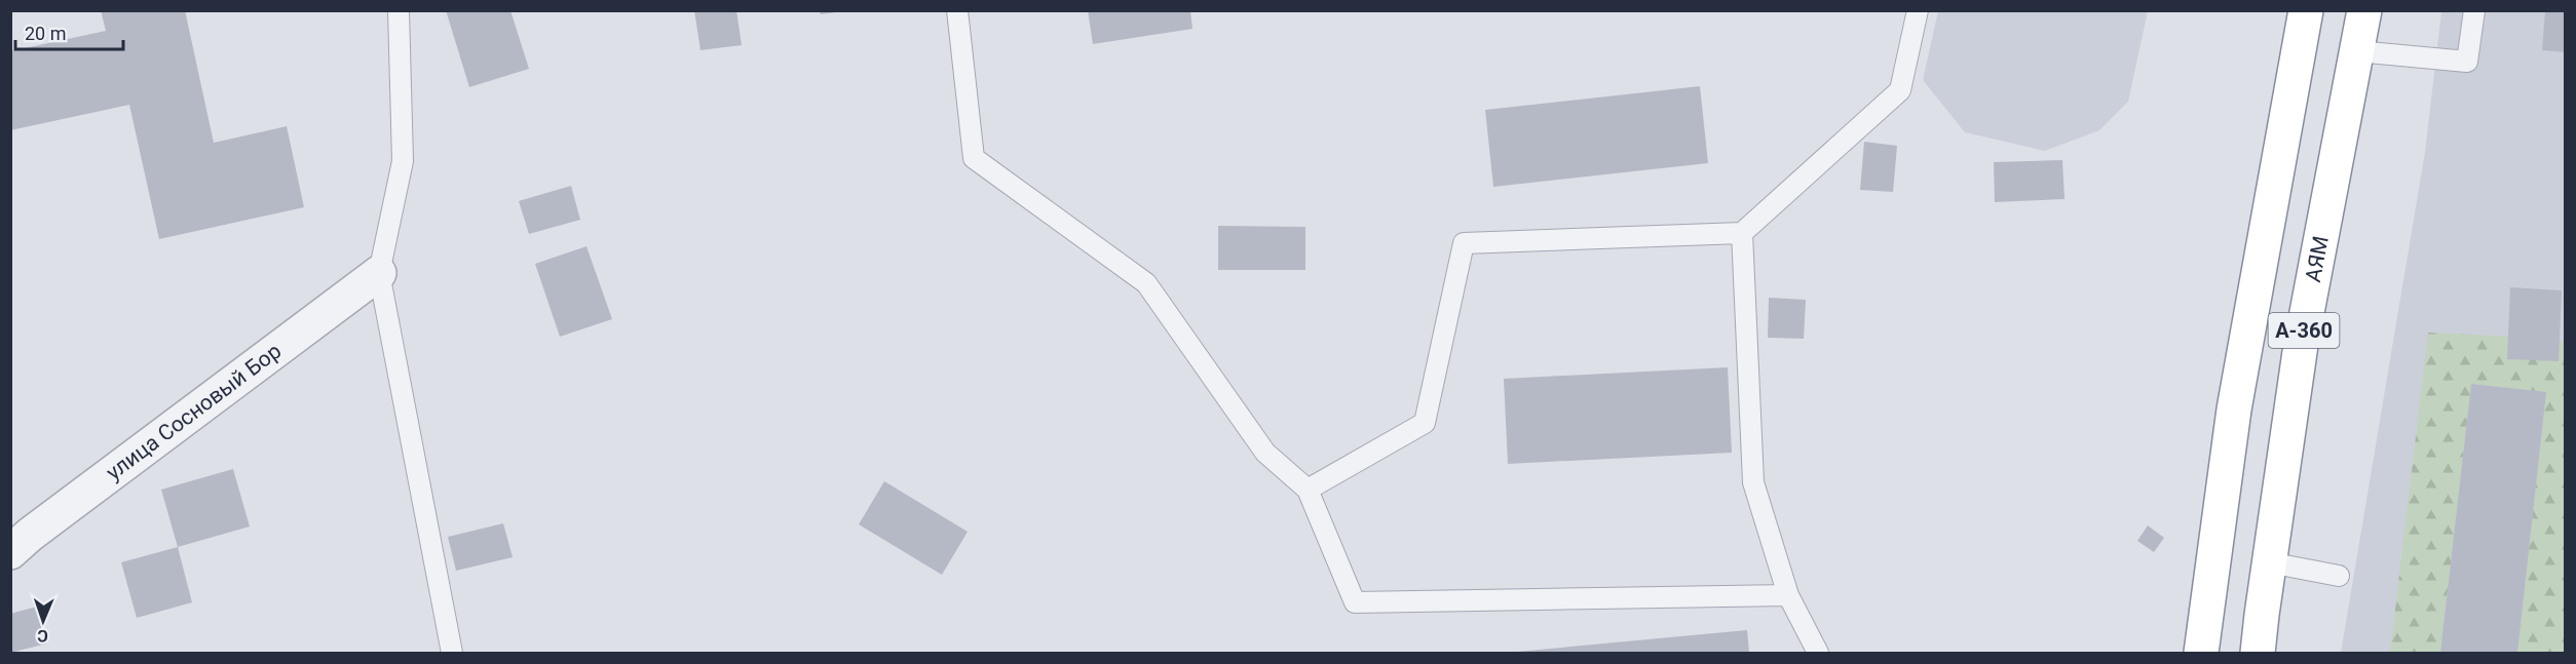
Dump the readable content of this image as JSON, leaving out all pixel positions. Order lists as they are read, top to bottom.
{
  "streets": {
    "highway": ["АЯМ", "А-360"],
    "street": ["улица Сосновый Бор"]
  },
  "scale_bar": "20 m",
  "north": "bottom"
}
